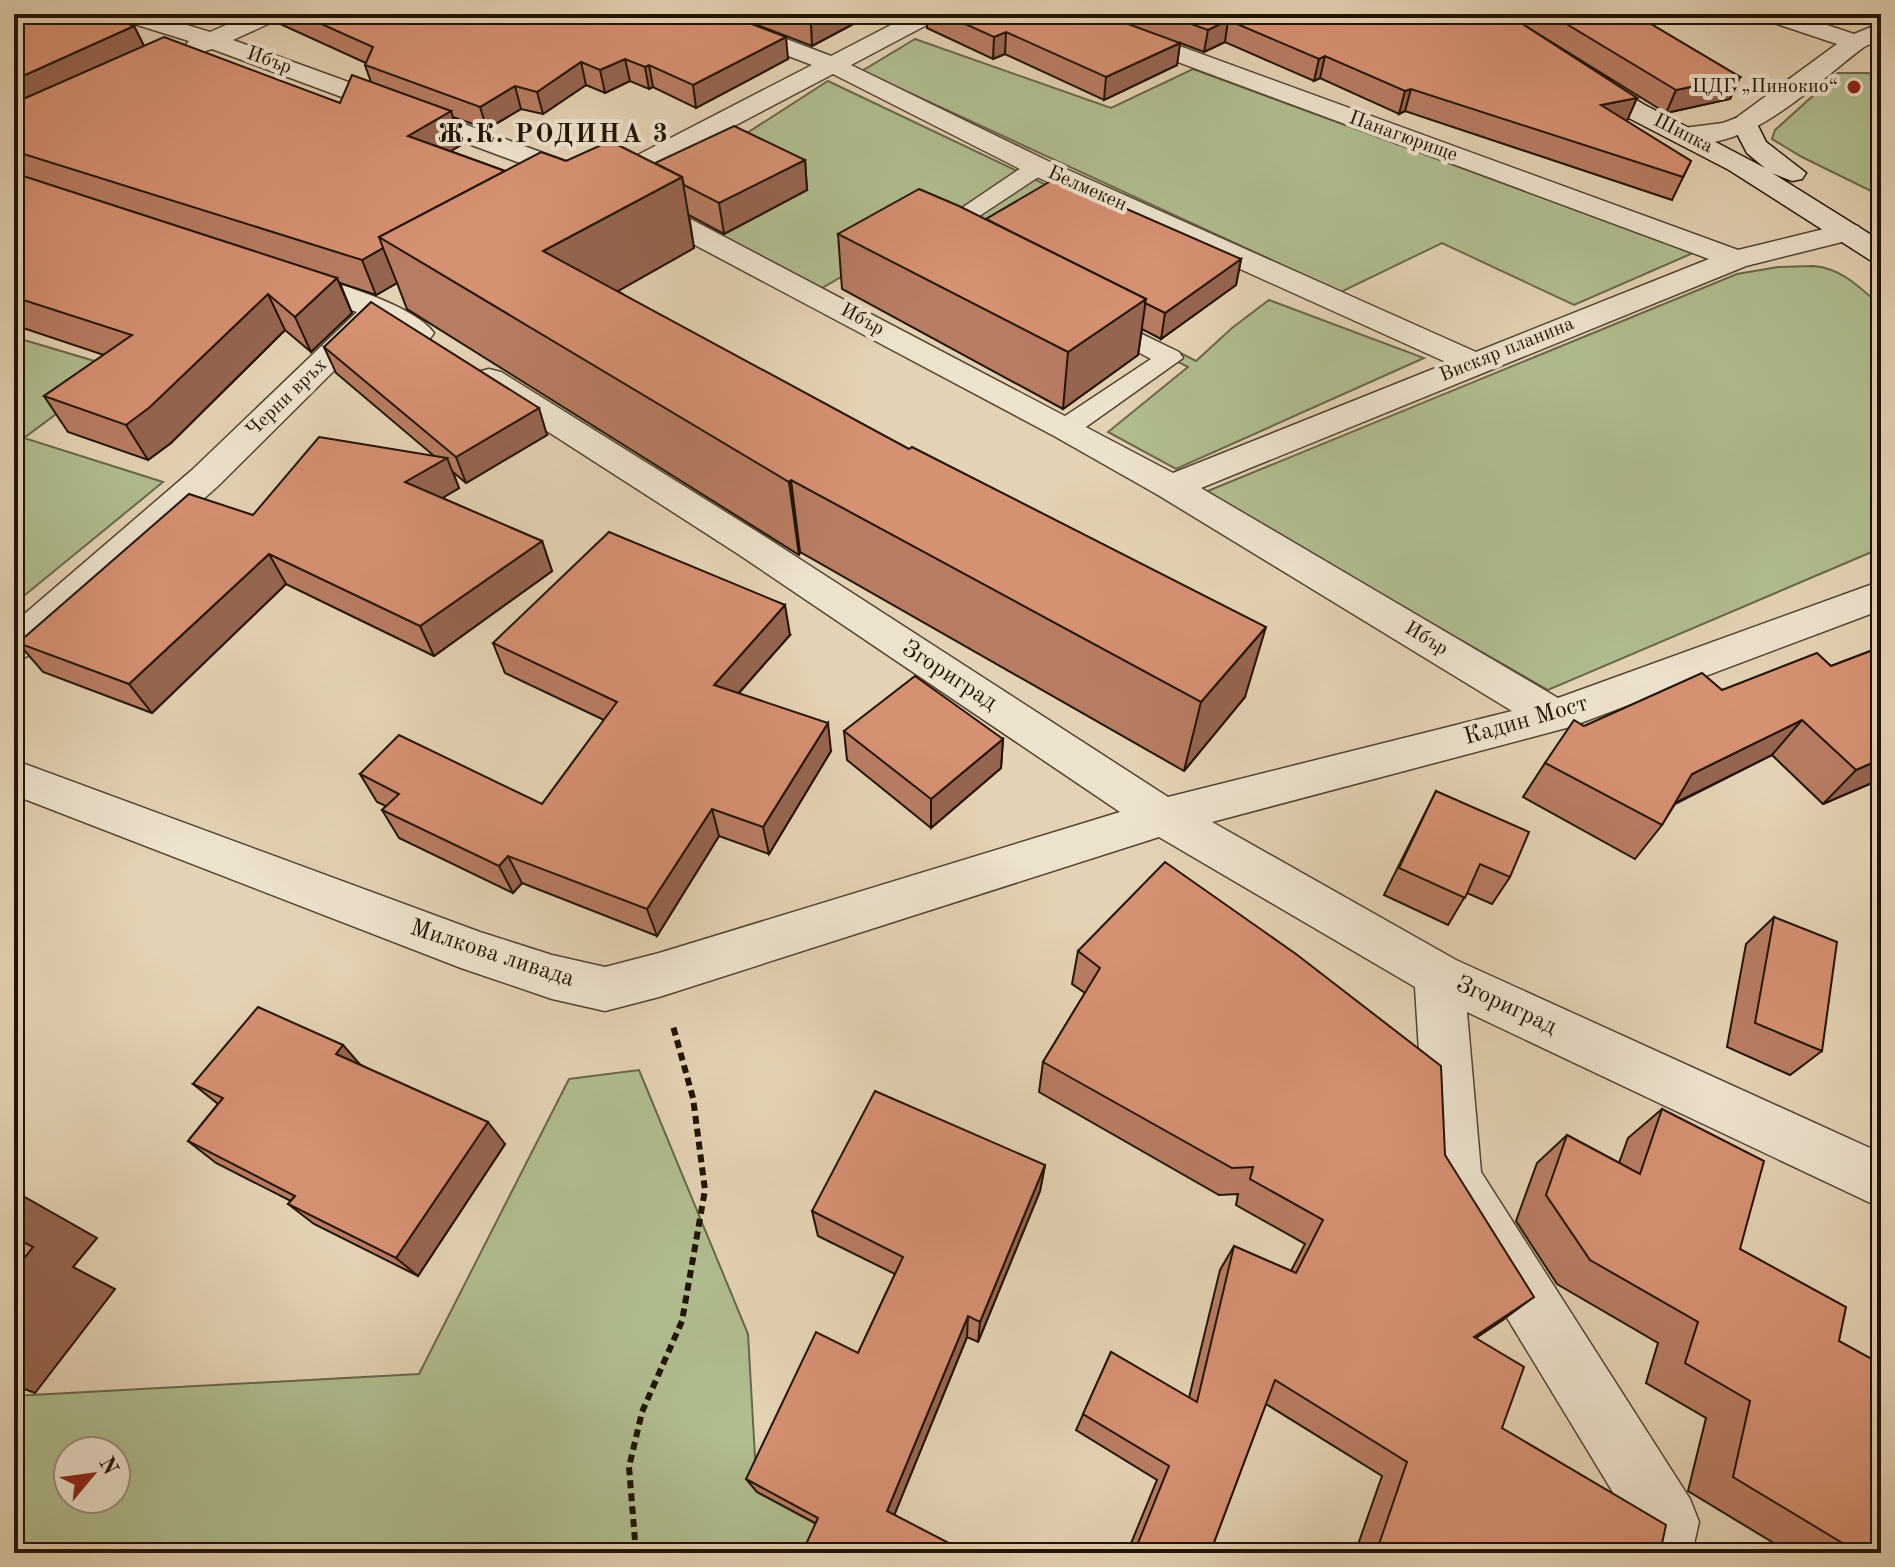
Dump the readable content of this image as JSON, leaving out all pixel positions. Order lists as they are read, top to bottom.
{
  "streets": {
    "street": [
      "Ибър",
      "Шипка",
      "Панагюрище",
      "Белмекен",
      "Вискяр планина",
      "Черни връх",
      "Згориград",
      "Кадин Мост",
      "Милкова ливада"
    ]
  },
  "crossings": [
    ["Ибър", "Вискяр планина"],
    ["Ибър", "Кадин Мост"],
    ["Шипка", "Вискяр планина"],
    ["Панагюрище", "Вискяр планина"],
    ["Белмекен", "Вискяр планина"],
    ["Черни връх", "Згориград"],
    ["Згориград", "Кадин Мост"],
    ["Згориград", "Милкова ливада"],
    ["Кадин Мост", "Милкова ливада"]
  ],
  "districts": ["Ж.К. РОДИНА 3"],
  "places": ["ЦДГ „Пинокио“"],
  "north": "top right"
}
